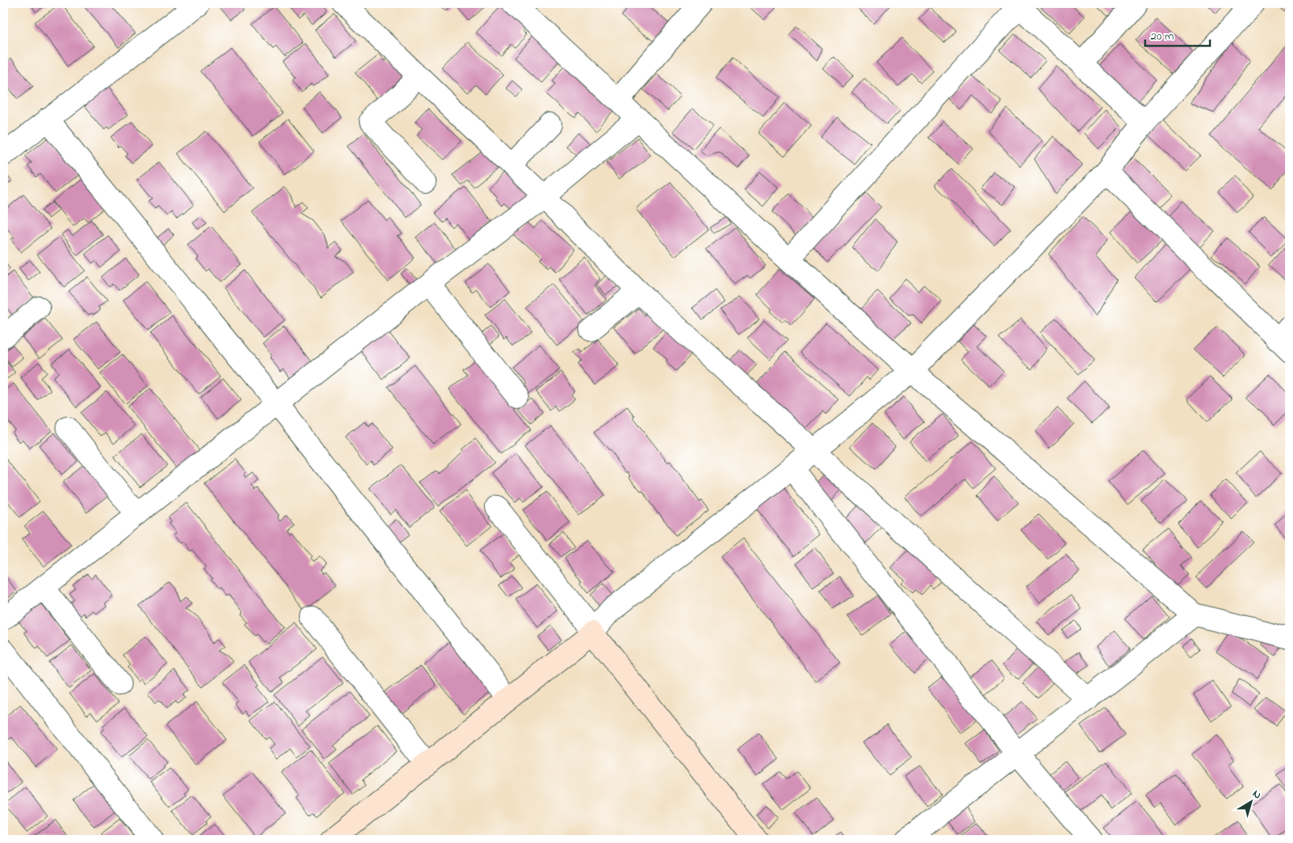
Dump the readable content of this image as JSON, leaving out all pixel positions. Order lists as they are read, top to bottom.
{
  "scale_bar": "20 m",
  "north": "top right"
}
